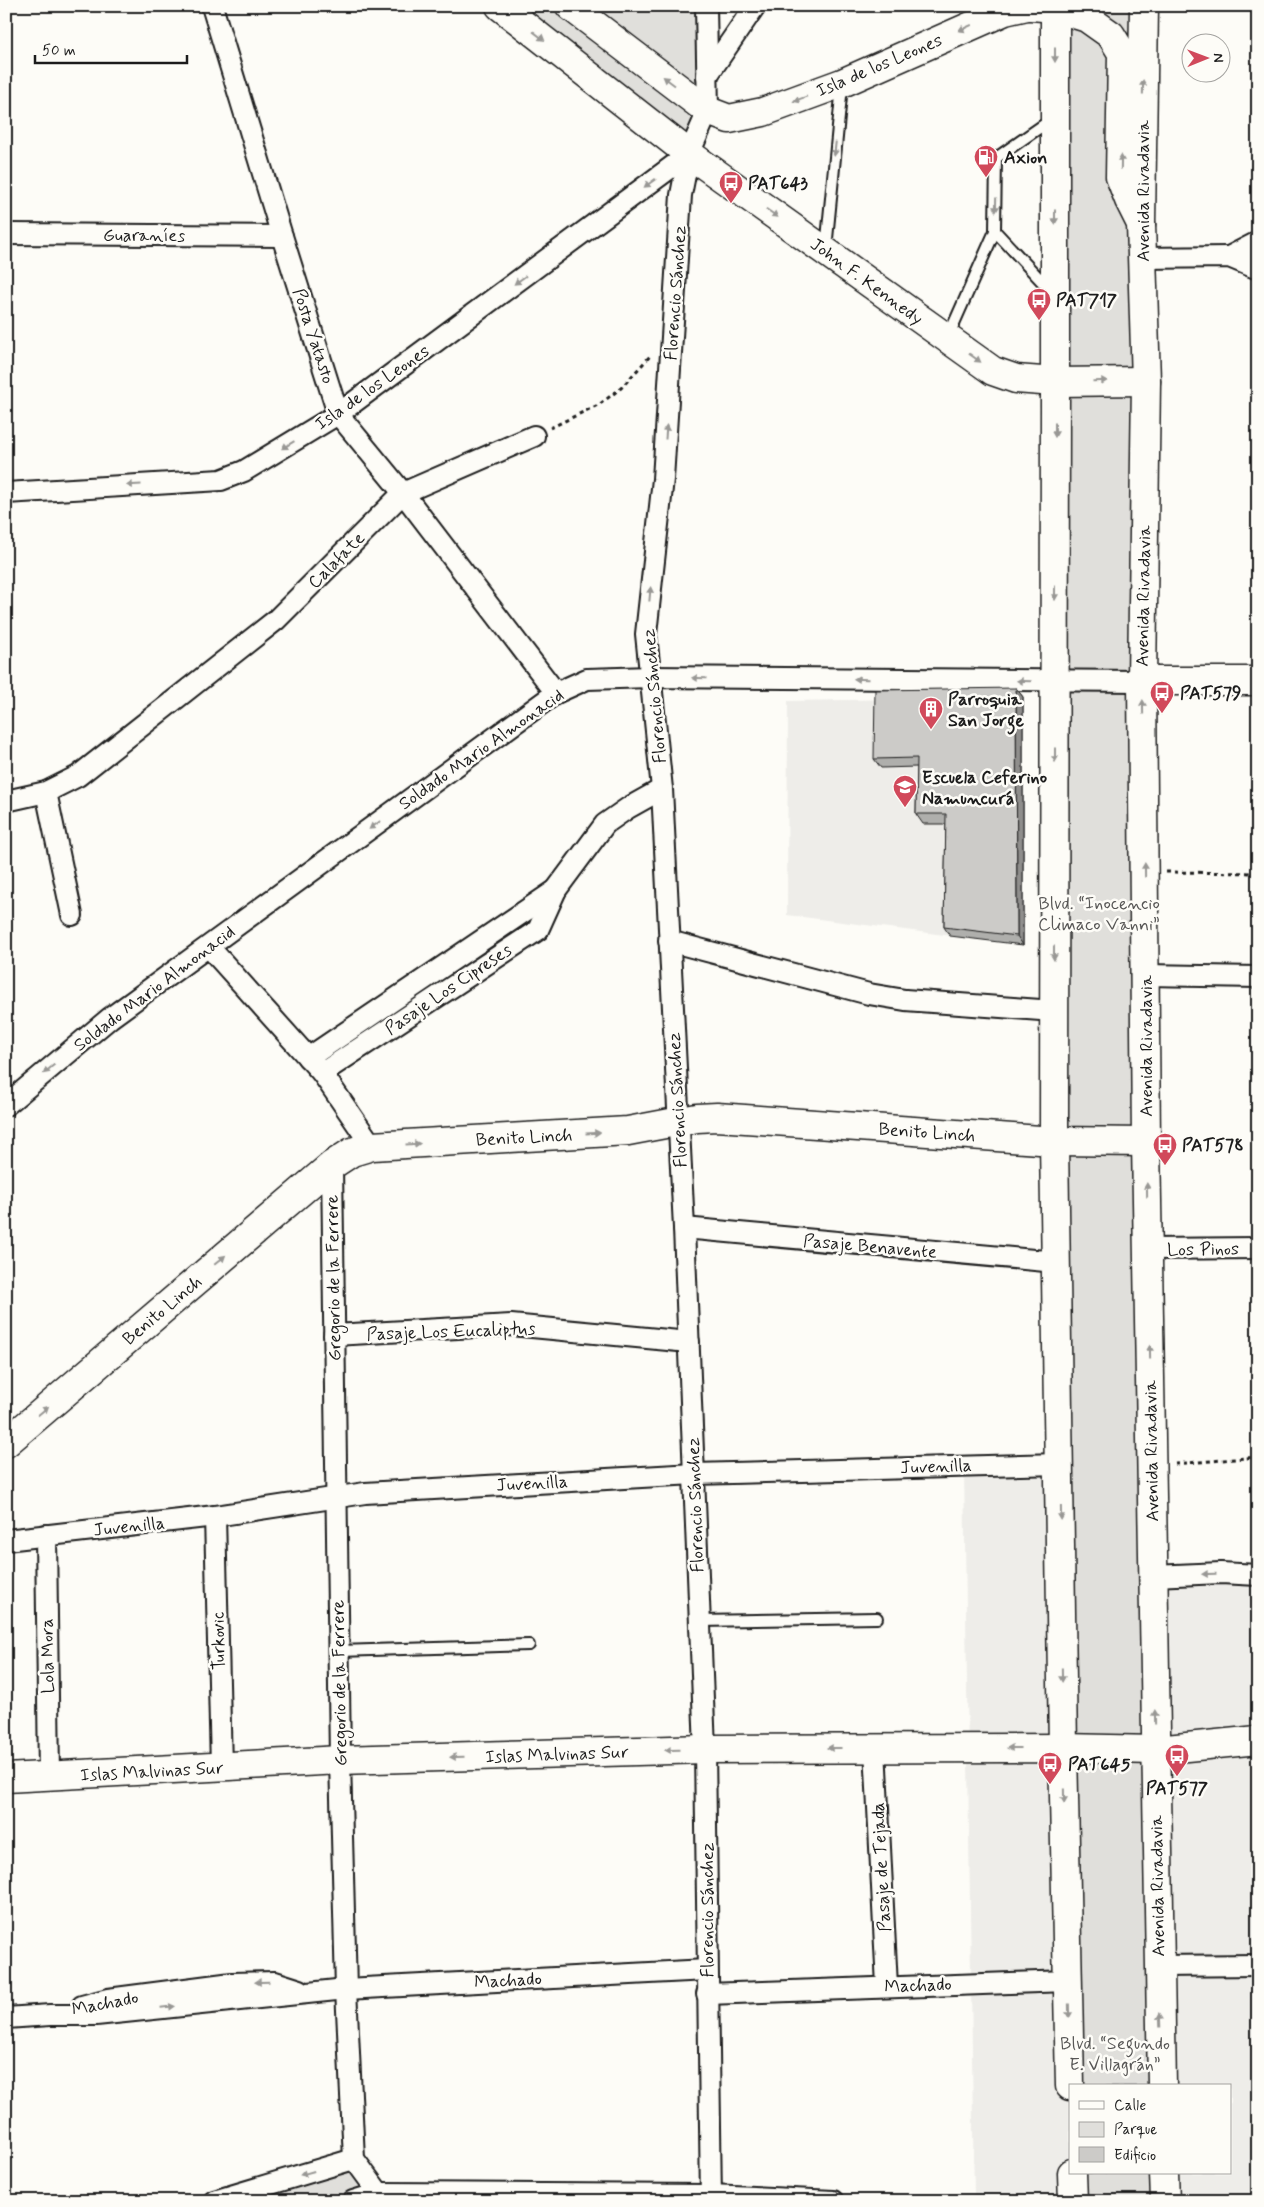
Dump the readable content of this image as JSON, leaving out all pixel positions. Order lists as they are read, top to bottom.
{
  "streets": {
    "main road": [
      "Isla de los Leones",
      "Avenida Rivadavia",
      "John F. Kennedy",
      "Benito Linch",
      "Islas Malvinas Sur"
    ],
    "street": [
      "Guaraníes",
      "Florencio Sánchez",
      "Posta Yatasto",
      "Calafate",
      "Soldado Mario Almonacid",
      "Pasaje Los Cipreses",
      "Pasaje Benavente",
      "Los Pinos",
      "Gregorio de la Ferrere",
      "Pasaje Los Eucaliptus",
      "Juvenilla",
      "Turkovic",
      "Lola Mora",
      "Pasaje de Tejada",
      "Machado"
    ]
  },
  "crossings": [
    ["Isla de los Leones", "John F. Kennedy"],
    ["Isla de los Leones", "Florencio Sánchez"],
    ["Isla de los Leones", "Posta Yatasto"],
    ["Avenida Rivadavia", "John F. Kennedy"],
    ["Avenida Rivadavia", "Soldado Mario Almonacid"],
    ["Avenida Rivadavia", "Benito Linch"],
    ["Avenida Rivadavia", "Los Pinos"],
    ["Avenida Rivadavia", "Islas Malvinas Sur"],
    ["Guaraníes", "Posta Yatasto"],
    ["John F. Kennedy", "Florencio Sánchez"],
    ["Florencio Sánchez", "Soldado Mario Almonacid"],
    ["Florencio Sánchez", "Pasaje Los Cipreses"],
    ["Florencio Sánchez", "Benito Linch"],
    ["Florencio Sánchez", "Pasaje Benavente"],
    ["Florencio Sánchez", "Pasaje Los Eucaliptus"],
    ["Florencio Sánchez", "Juvenilla"],
    ["Florencio Sánchez", "Islas Malvinas Sur"],
    ["Florencio Sánchez", "Machado"],
    ["Posta Yatasto", "Calafate"],
    ["Posta Yatasto", "Soldado Mario Almonacid"],
    ["Benito Linch", "Gregorio de la Ferrere"],
    ["Gregorio de la Ferrere", "Pasaje Los Eucaliptus"],
    ["Gregorio de la Ferrere", "Juvenilla"],
    ["Gregorio de la Ferrere", "Islas Malvinas Sur"],
    ["Gregorio de la Ferrere", "Machado"],
    ["Juvenilla", "Turkovic"],
    ["Juvenilla", "Lola Mora"],
    ["Turkovic", "Islas Malvinas Sur"],
    ["Lola Mora", "Islas Malvinas Sur"],
    ["Islas Malvinas Sur", "Pasaje de Tejada"],
    ["Pasaje de Tejada", "Machado"]
  ],
  "one_way": [
    "Isla de los Leones",
    "John F. Kennedy",
    "Soldado Mario Almonacid",
    "Benito Linch",
    "Islas Malvinas Sur"
  ],
  "parks": ["Blvd. “Inocencio Climaco Vanni”", "Blvd. “Segundo E. Villagrán”"],
  "places": {
    "fuel station": ["Axion"],
    "bus stop": [
      "PAT643",
      "PAT717",
      "PAT579",
      "PAT578",
      "PAT577",
      "PAT645"
    ],
    "building": ["Parroquia San Jorge"],
    "school or university": ["Escuela Ceferino Namuncurá"]
  },
  "legend": ["Calle", "Parque", "Edificio"],
  "scale_bar": "50 m",
  "north": "right"
}
